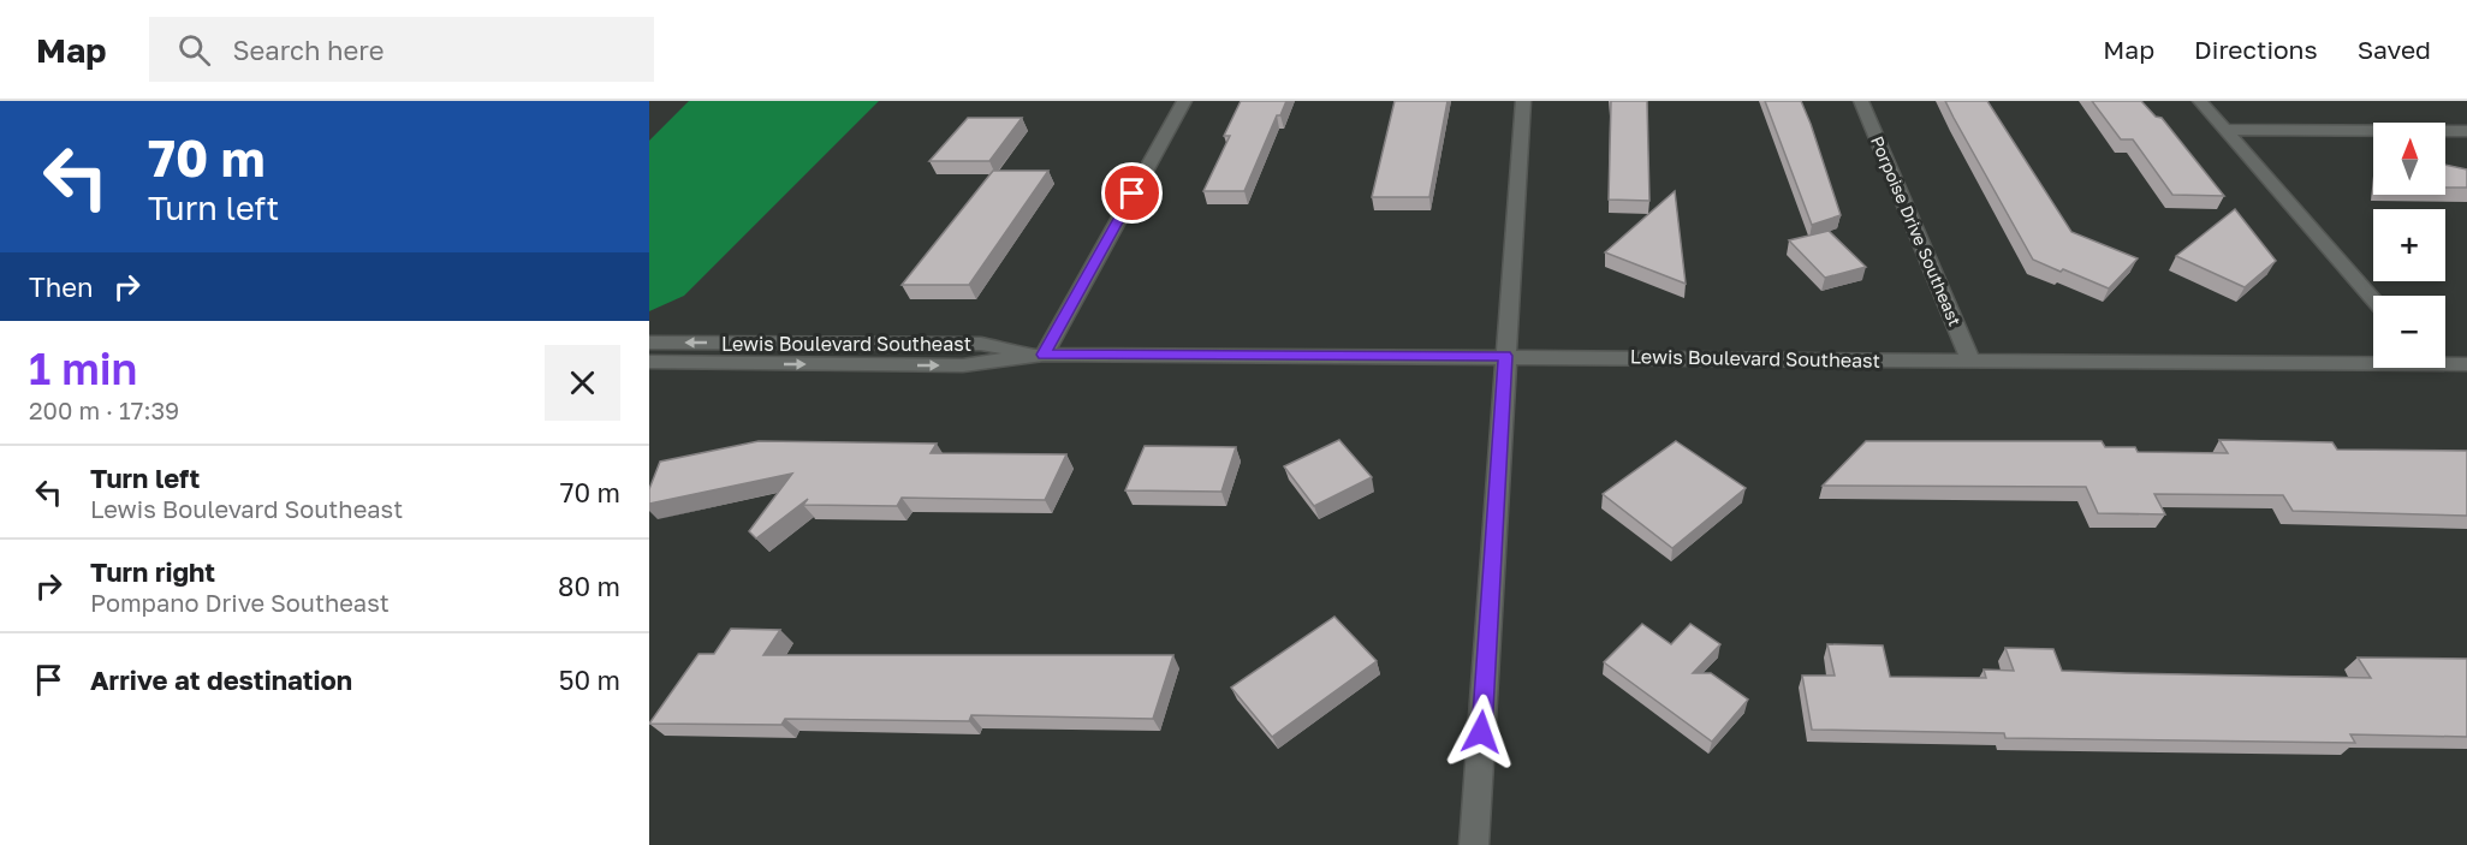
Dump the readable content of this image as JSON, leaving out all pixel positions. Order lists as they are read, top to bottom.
{
  "streets": {
    "street": ["Porpoise Drive Southeast", "Lewis Boulevard Southeast"]
  },
  "crossings": [
    ["Porpoise Drive Southeast", "Lewis Boulevard Southeast"]
  ],
  "north": "top",
  "page": {
    "header": "Map",
    "search": "Search here",
    "nav": ["Map", "Directions", "Saved"],
    "turn": ["70 m", "Turn left"],
    "map_buttons": ["+", "−"],
    "then": "Then",
    "heading": ["1 min", "200 m · 17:39"],
    "list": [
      {
        "name": "Turn left",
        "note": "Lewis Boulevard Southeast",
        "value": "70 m"
      },
      {
        "name": "Turn right",
        "note": "Pompano Drive Southeast",
        "value": "80 m"
      },
      {
        "name": "Arrive at destination",
        "value": "50 m"
      }
    ]
  }
}
